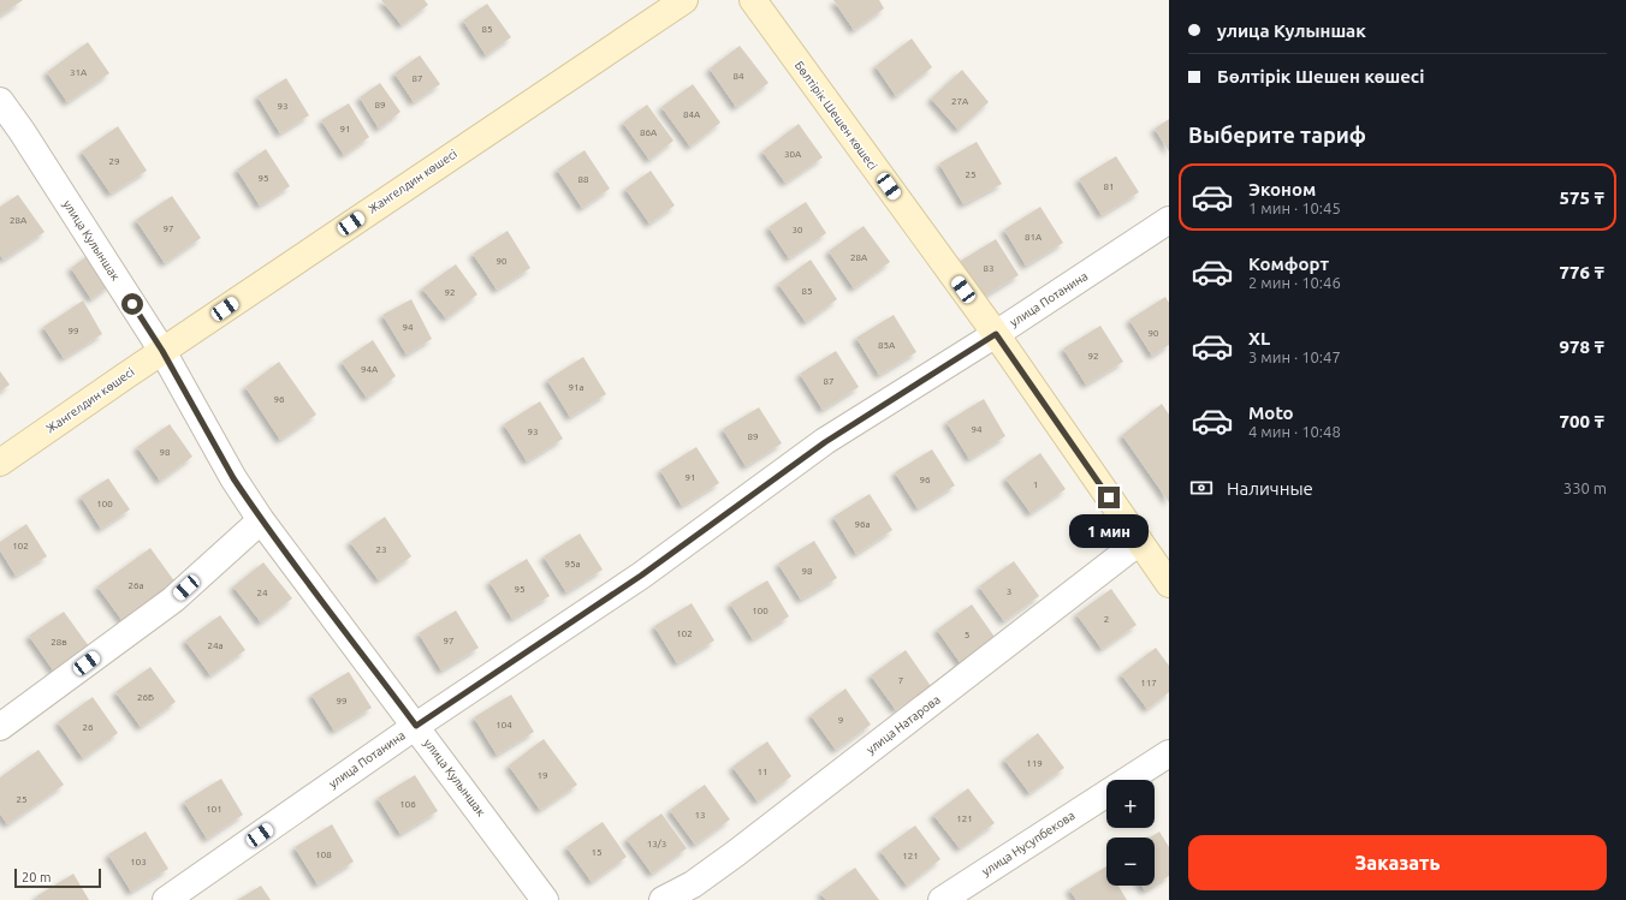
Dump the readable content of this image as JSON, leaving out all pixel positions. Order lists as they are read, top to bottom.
{
  "streets": {
    "main road": ["Бөлтірік Шешен көшесі", "Жангелдин көшесі"],
    "street": [
      "улица Кулыншак",
      "улица Потанина",
      "улица Натарова",
      "улица Нусупбекова"
    ]
  },
  "crossings": [
    ["Бөлтірік Шешен көшесі", "улица Потанина"],
    ["Бөлтірік Шешен көшесі", "улица Натарова"],
    ["Жангелдин көшесі", "улица Кулыншак"],
    ["улица Кулыншак", "улица Потанина"]
  ],
  "house_numbers": [
    "85",
    "31А",
    "84",
    "87",
    "27А",
    "89",
    "93",
    "84А",
    "91",
    "86А",
    "30А",
    "29",
    "25",
    "95",
    "88",
    "81",
    "28А",
    "97",
    "30",
    "81А",
    "28А",
    "90",
    "83",
    "85",
    "92",
    "94",
    "99",
    "90",
    "85А",
    "92",
    "94А",
    "87",
    "91а",
    "96",
    "94",
    "93",
    "89",
    "98",
    "91",
    "96",
    "1",
    "100",
    "96а",
    "102",
    "23",
    "95а",
    "98",
    "26а",
    "95",
    "3",
    "24",
    "100",
    "2",
    "102",
    "5",
    "97",
    "28в",
    "24а",
    "7",
    "117",
    "26Б",
    "99",
    "9",
    "104",
    "26",
    "119",
    "11",
    "19",
    "25",
    "106",
    "101",
    "13",
    "121",
    "13/3",
    "15",
    "108",
    "121",
    "103"
  ],
  "scale_bar": "20 m",
  "page": {
    "banner": ["улица Кулыншак", "Бөлтірік Шешен көшесі"],
    "heading": "Выберите тариф",
    "list": [
      {
        "name": "Эконом",
        "note": "1 мин · 10:45",
        "value": "575 ₸"
      },
      {
        "name": "Комфорт",
        "note": "2 мин · 10:46",
        "value": "776 ₸"
      },
      {
        "name": "XL",
        "note": "3 мин · 10:47",
        "value": "978 ₸"
      },
      {
        "name": "Moto",
        "note": "4 мин · 10:48",
        "value": "700 ₸"
      }
    ],
    "pay": ["Наличные", "330 m"],
    "bubble": "1 мин",
    "map_buttons": ["+", "−"],
    "buttons": "Заказать",
    "scale": "20 m"
  }
}
